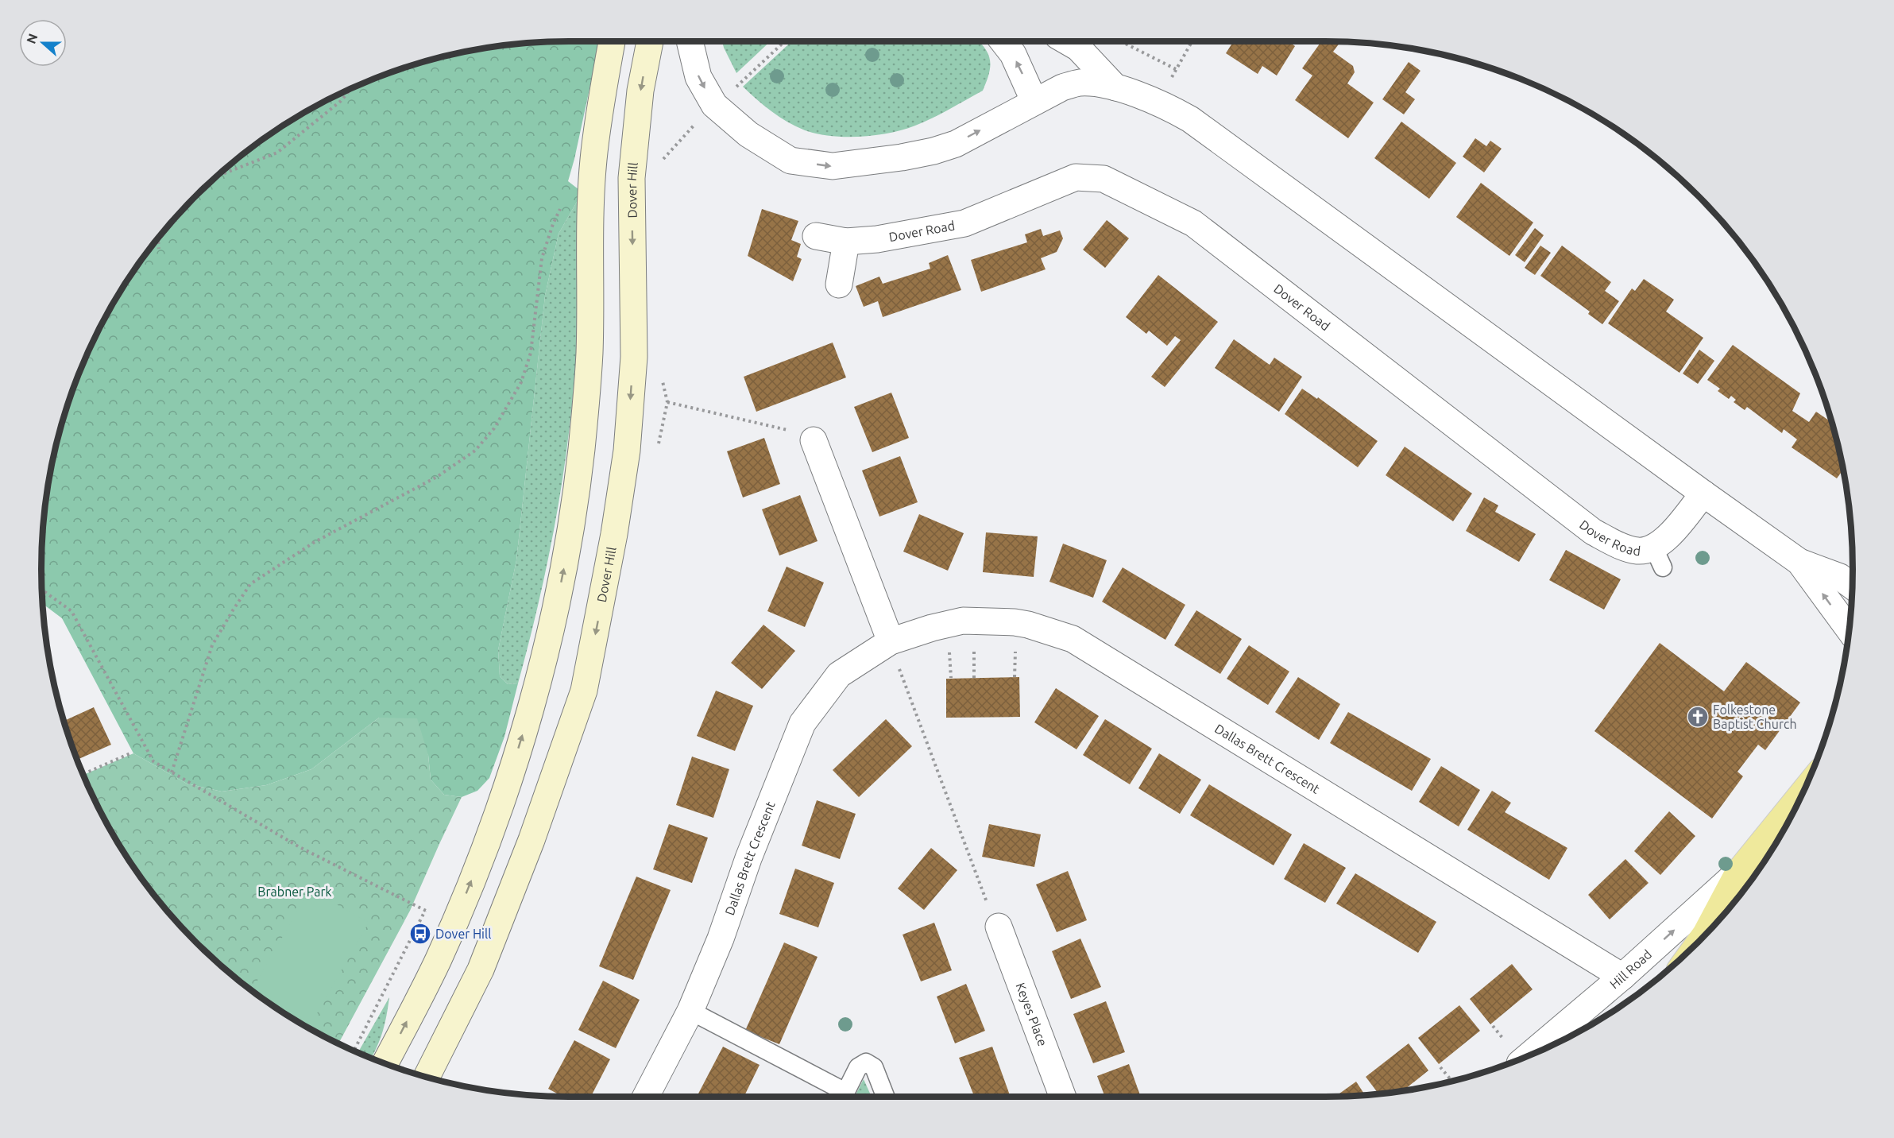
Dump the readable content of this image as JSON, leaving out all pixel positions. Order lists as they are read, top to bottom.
{
  "streets": {
    "main road": ["Dover Hill"],
    "street": [
      "Dover Road",
      "Dallas Brett Crescent",
      "Hill Road",
      "Keyes Place"
    ]
  },
  "crossings": [
    ["Dallas Brett Crescent", "Hill Road"]
  ],
  "one_way": ["Hill Road"],
  "parks": ["Brabner Park"],
  "places": {
    "church": ["Folkestone Baptist Church"],
    "bus stop": ["Dover Hill"]
  },
  "north": "left"
}
